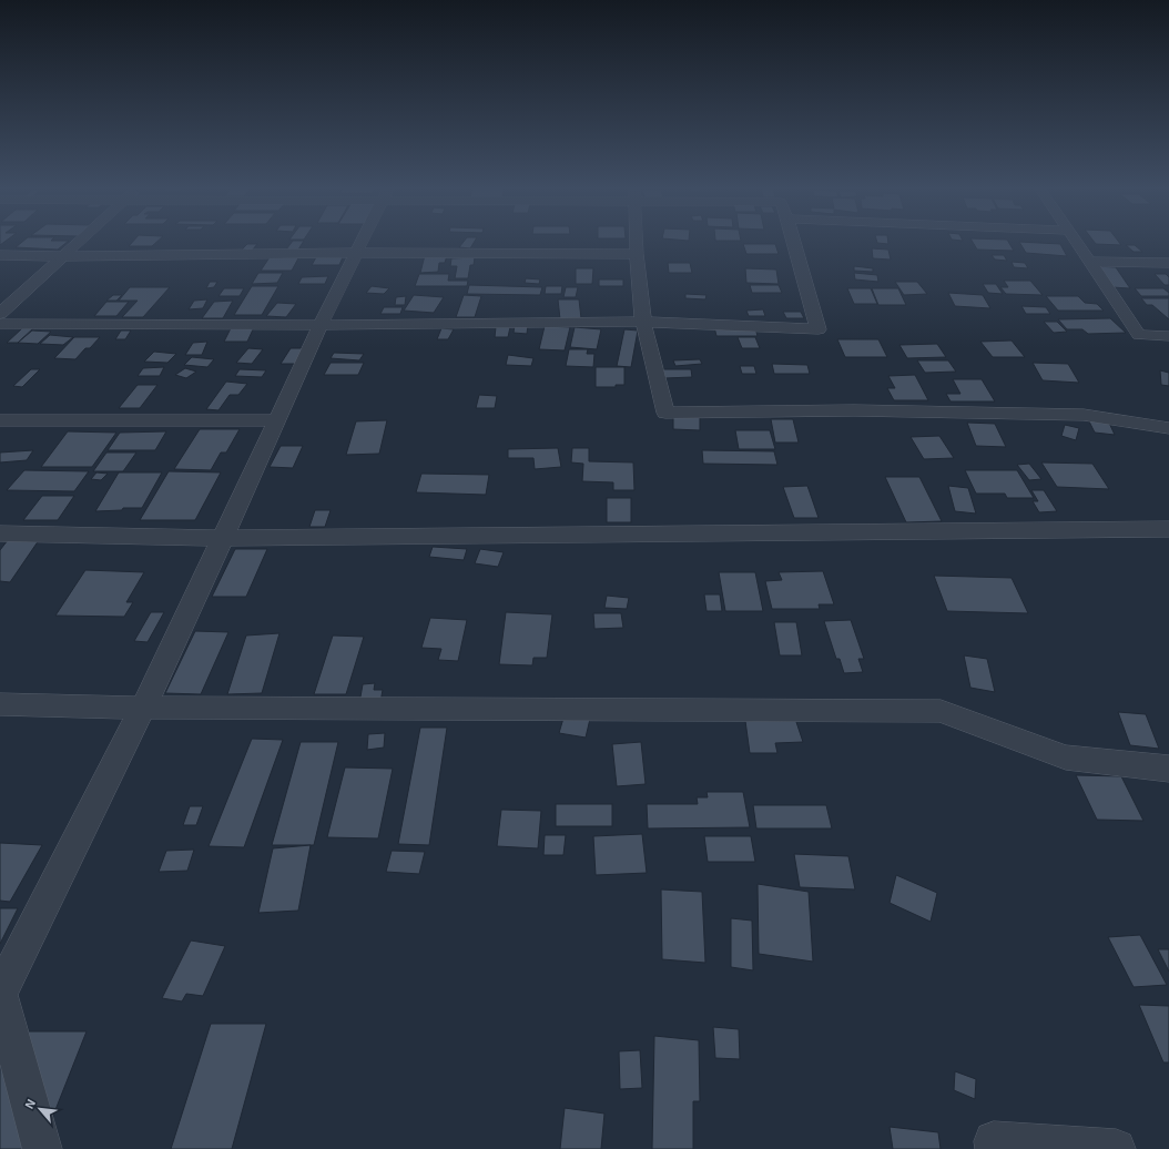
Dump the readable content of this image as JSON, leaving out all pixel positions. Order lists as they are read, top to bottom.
{
  "north": "top left"
}
